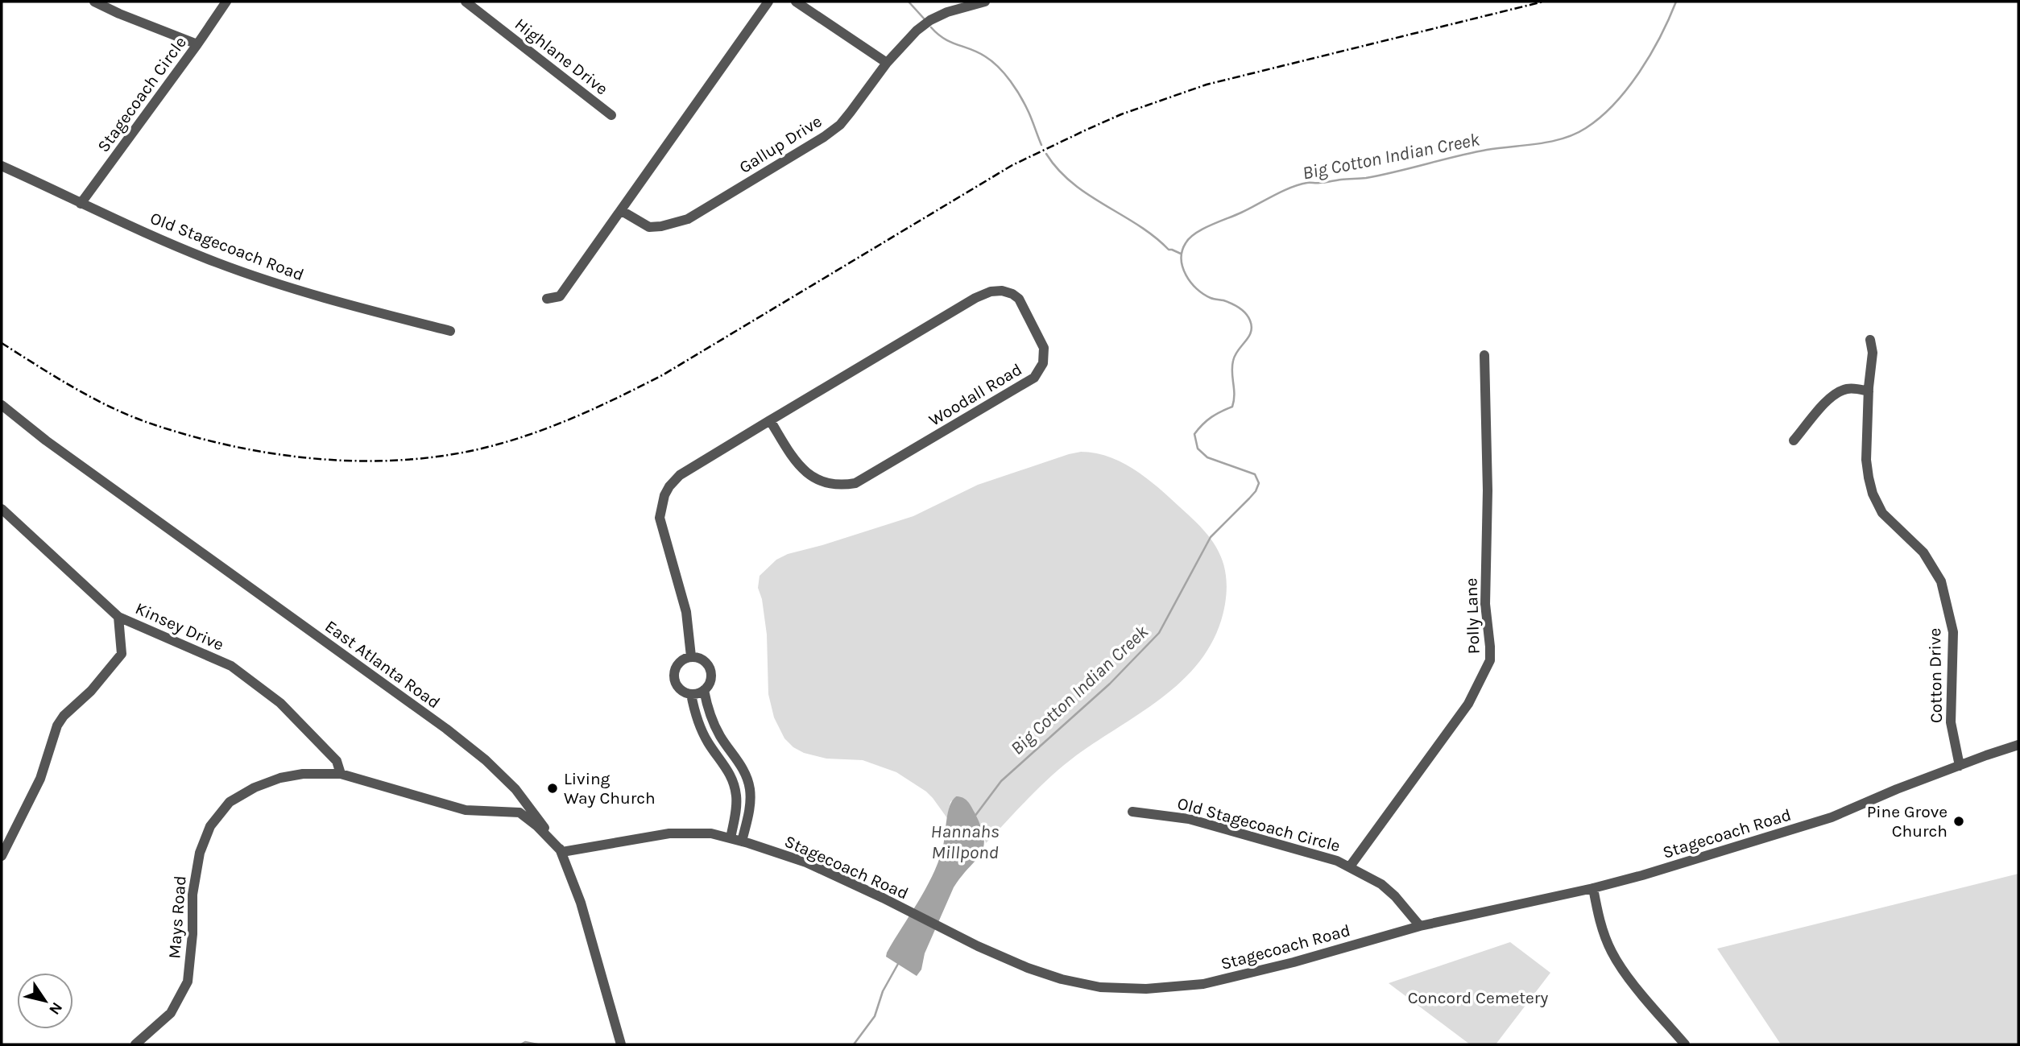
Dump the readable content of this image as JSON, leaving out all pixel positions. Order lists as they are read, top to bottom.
{
  "streets": {
    "street": [
      "Highlane Drive",
      "Stagecoach Circle",
      "Gallup Drive",
      "Old Stagecoach Road",
      "Woodall Road",
      "Polly Lane",
      "Kinsey Drive",
      "East Atlanta Road",
      "Cotton Drive",
      "Old Stagecoach Circle",
      "Stagecoach Road",
      "Mays Road"
    ]
  },
  "crossings": [
    ["Stagecoach Circle", "Old Stagecoach Road"],
    ["Polly Lane", "Old Stagecoach Circle"],
    ["Kinsey Drive", "Mays Road"],
    ["East Atlanta Road", "Stagecoach Road"],
    ["East Atlanta Road", "Mays Road"],
    ["Cotton Drive", "Stagecoach Road"],
    ["Old Stagecoach Circle", "Stagecoach Road"],
    ["Stagecoach Road", "Mays Road"]
  ],
  "water": ["Big Cotton Indian Creek", "Hannahs Millpond"],
  "parks": ["Concord Cemetery"],
  "places": ["Living Way Church", "Pine Grove Church"],
  "north": "bottom right"
}
